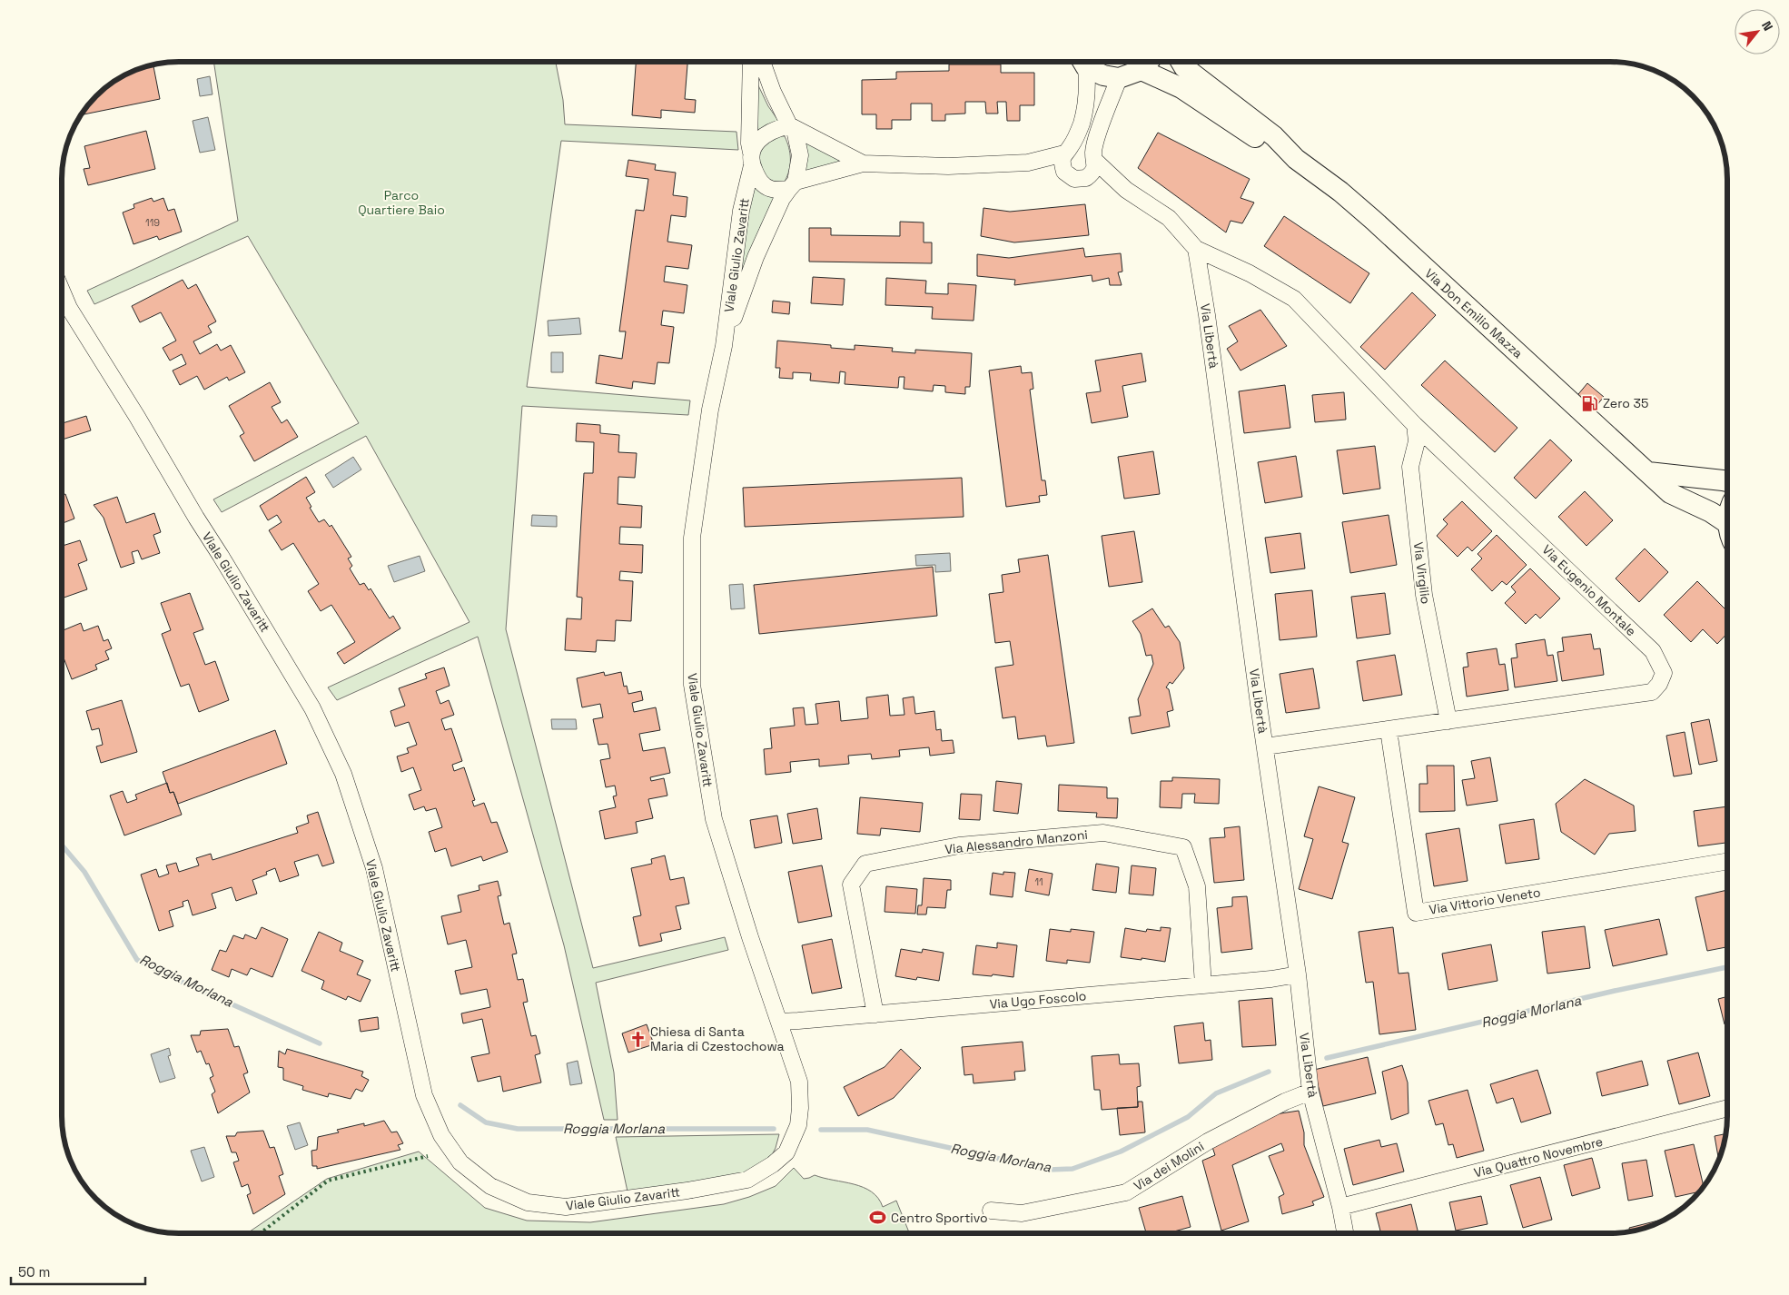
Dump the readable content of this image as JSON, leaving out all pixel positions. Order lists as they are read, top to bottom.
{
  "streets": {
    "street": [
      "Viale Giulio Zavaritt",
      "Via Don Emilio Mazza",
      "Via Libertà",
      "Via Virgilio",
      "Via Eugenio Montale",
      "Via Alessandro Manzoni",
      "Via Vittorio Veneto",
      "Via Ugo Foscolo",
      "Via Quattro Novembre",
      "Via dei Molini"
    ]
  },
  "crossings": [
    ["Viale Giulio Zavaritt", "Via Ugo Foscolo"],
    ["Via Libertà", "Via Eugenio Montale"],
    ["Via Libertà", "Via Ugo Foscolo"],
    ["Via Libertà", "Via Quattro Novembre"],
    ["Via Libertà", "Via dei Molini"],
    ["Via Virgilio", "Via Eugenio Montale"],
    ["Via Eugenio Montale", "Via Vittorio Veneto"],
    ["Via Alessandro Manzoni", "Via Ugo Foscolo"]
  ],
  "water": ["Roggia Morlana"],
  "parks": ["Parco Quartiere Baio"],
  "places": {
    "fuel station": ["Zero 35"],
    "church": ["Chiesa di Santa Maria di Czestochowa"],
    "sports": ["Centro Sportivo"]
  },
  "house_numbers": ["119", "11"],
  "scale_bar": "50 m",
  "north": "top right"
}
